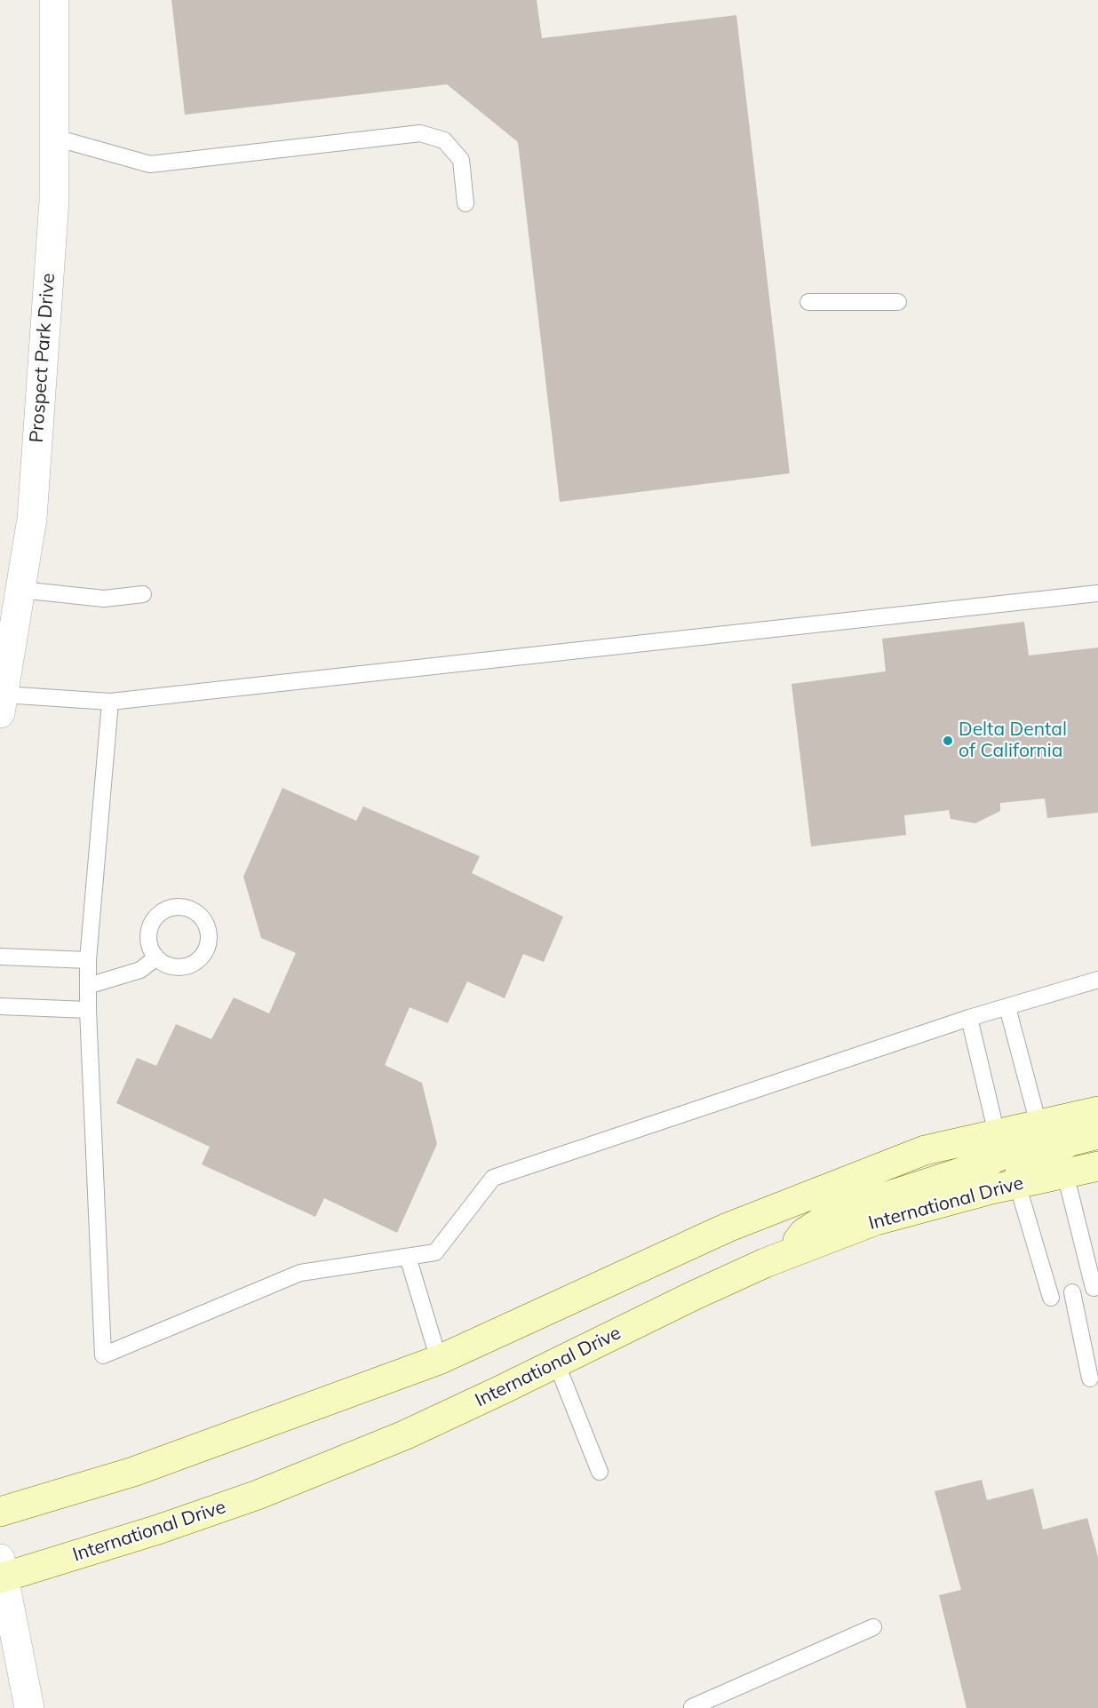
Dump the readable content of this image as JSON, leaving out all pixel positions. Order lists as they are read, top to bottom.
{
  "streets": {
    "main road": ["International Drive"],
    "street": ["Prospect Park Drive"]
  },
  "places": ["Delta Dental of California"]
}
